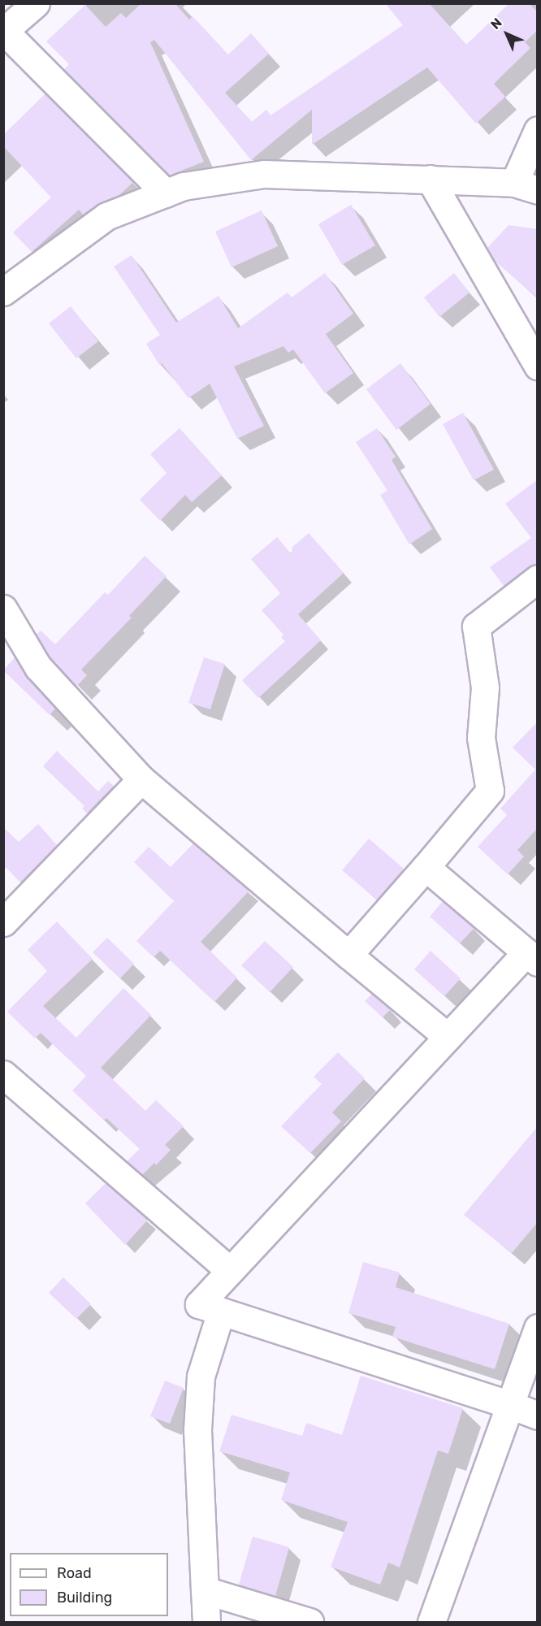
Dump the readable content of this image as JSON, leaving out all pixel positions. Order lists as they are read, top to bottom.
{
  "legend": ["Road", "Building"],
  "north": "top left"
}
